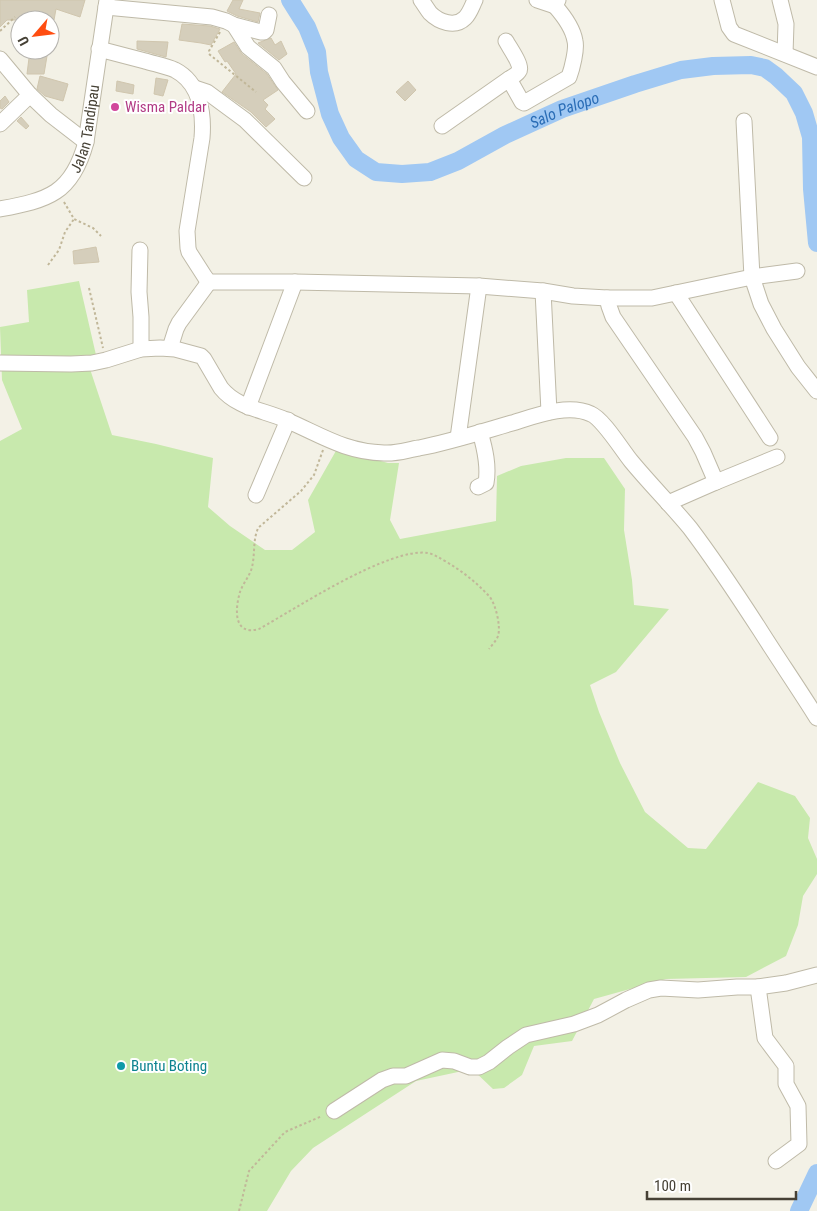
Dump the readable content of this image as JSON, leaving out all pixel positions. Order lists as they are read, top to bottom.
{
  "streets": {
    "street": ["Jalan Tandipau"]
  },
  "water": ["Salo Palopo"],
  "places": ["Wisma Paldar", "Buntu Boting"],
  "scale_bar": "100 m",
  "north": "bottom left"
}
